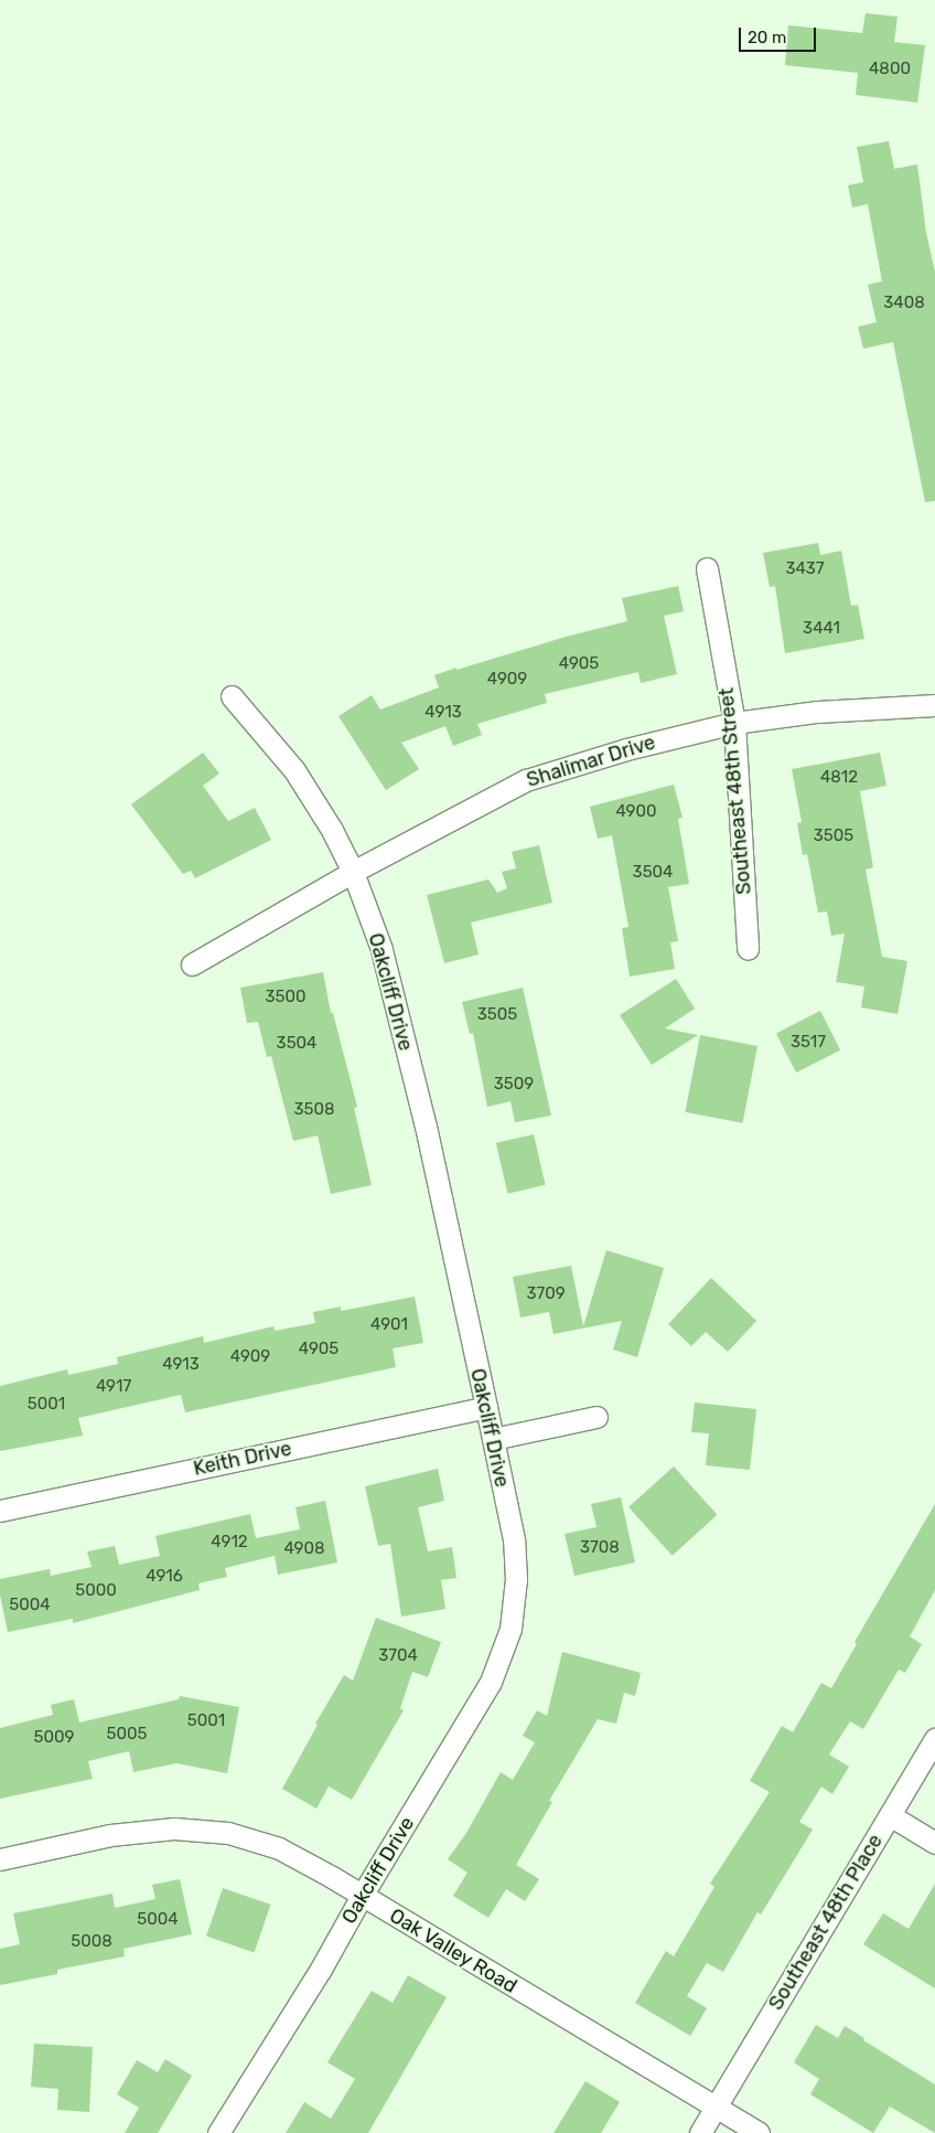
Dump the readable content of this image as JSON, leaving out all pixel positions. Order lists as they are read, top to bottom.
{
  "streets": {
    "street": [
      "Shalimar Drive",
      "Southeast 48th Street",
      "Oakcliff Drive",
      "Keith Drive",
      "Southeast 48th Place",
      "Oak Valley Road"
    ]
  },
  "crossings": [
    ["Shalimar Drive", "Southeast 48th Street"],
    ["Shalimar Drive", "Oakcliff Drive"],
    ["Oakcliff Drive", "Keith Drive"],
    ["Oakcliff Drive", "Oak Valley Road"],
    ["Southeast 48th Place", "Oak Valley Road"]
  ],
  "house_numbers": [
    "4800",
    "3408",
    "3437",
    "3441",
    "4905",
    "4909",
    "4913",
    "4812",
    "4900",
    "3505",
    "3504",
    "3500",
    "3505",
    "3517",
    "3504",
    "3509",
    "3508",
    "3709",
    "4901",
    "4905",
    "4909",
    "4913",
    "4917",
    "5001",
    "4912",
    "3708",
    "4908",
    "4916",
    "5000",
    "5004",
    "3704",
    "5001",
    "5005",
    "5009",
    "5004",
    "5008"
  ],
  "scale_bar": "20 m"
}
